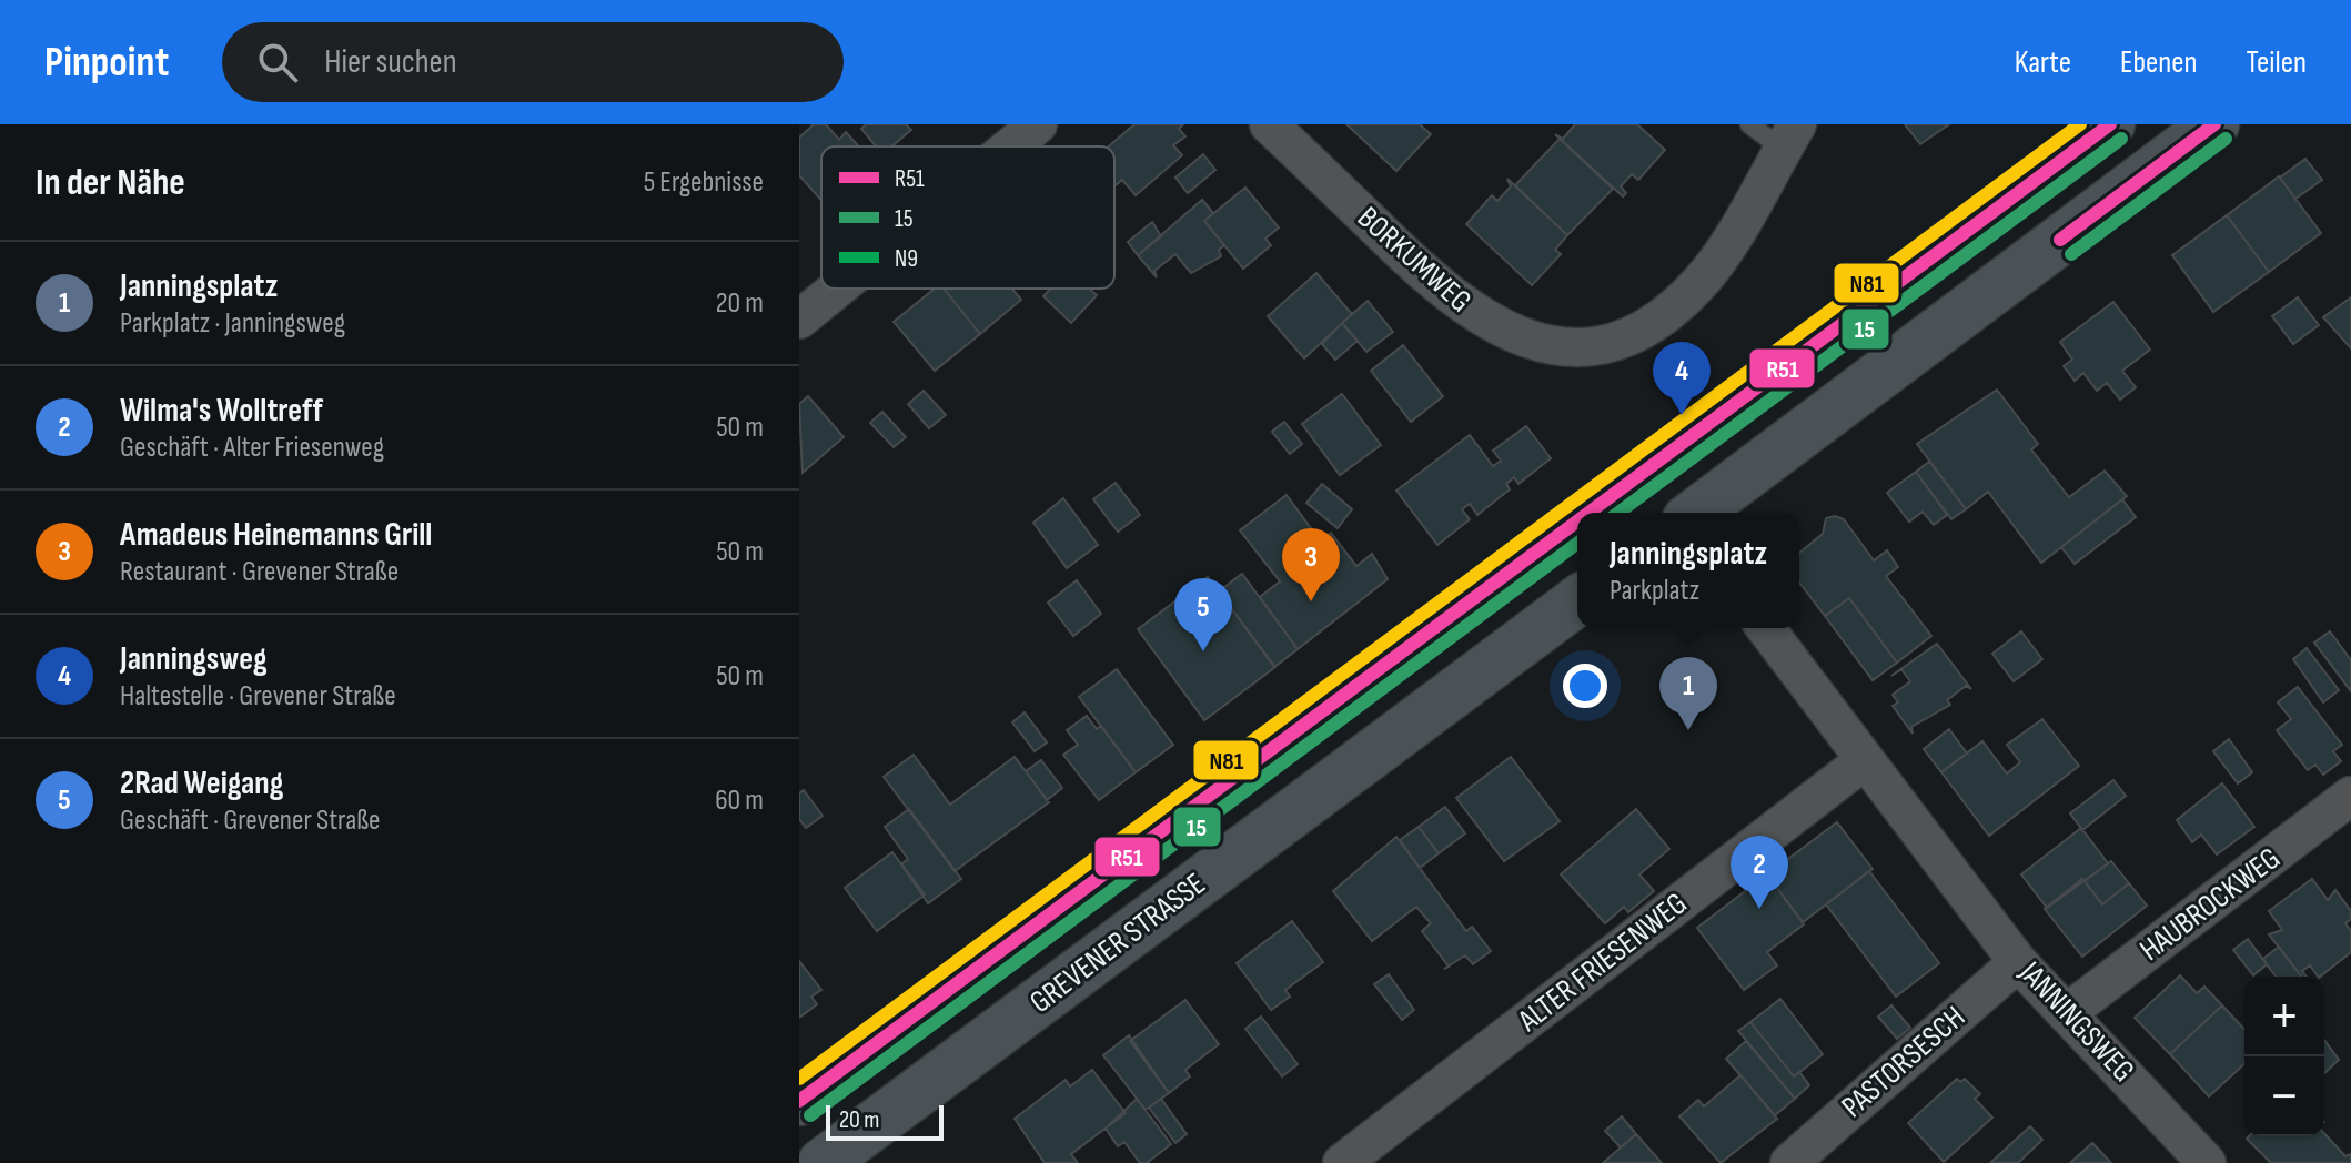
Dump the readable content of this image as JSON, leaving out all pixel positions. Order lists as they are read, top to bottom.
{
  "streets": {
    "main road": ["GREVENER STRASSE"],
    "street": [
      "BORKUMWEG",
      "HAUBROCKWEG",
      "ALTER FRIESENWEG",
      "JANNINGSWEG",
      "PASTORSESCH"
    ]
  },
  "crossings": [
    ["HAUBROCKWEG", "JANNINGSWEG"],
    ["ALTER FRIESENWEG", "JANNINGSWEG"],
    ["JANNINGSWEG", "PASTORSESCH"]
  ],
  "lines": ["transit line R51", "transit line N81", "transit line 15"],
  "legend": ["R51", "15", "N9"],
  "scale_bar": "20 m",
  "page": {
    "header": "Pinpoint",
    "search": "Hier suchen",
    "nav": ["Karte", "Ebenen", "Teilen"],
    "heading": ["In der Nähe", "5 Ergebnisse"],
    "list": [
      {
        "mark": "1",
        "name": "Janningsplatz",
        "note": "Parkplatz · Janningsweg",
        "value": "20 m"
      },
      {
        "mark": "2",
        "name": "Wilma's Wolltreff",
        "note": "Geschäft · Alter Friesenweg",
        "value": "50 m"
      },
      {
        "mark": "3",
        "name": "Amadeus Heinemanns Grill",
        "note": "Restaurant · Grevener Straße",
        "value": "50 m"
      },
      {
        "mark": "4",
        "name": "Janningsweg",
        "note": "Haltestelle · Grevener Straße",
        "value": "50 m"
      },
      {
        "mark": "5",
        "name": "2Rad Weigang",
        "note": "Geschäft · Grevener Straße",
        "value": "60 m"
      }
    ],
    "pins": [
      "4",
      "3",
      "5",
      "1",
      "2"
    ],
    "popup": ["Janningsplatz", "Parkplatz"],
    "map_buttons": ["+", "−"],
    "scale": "20 m"
  }
}
